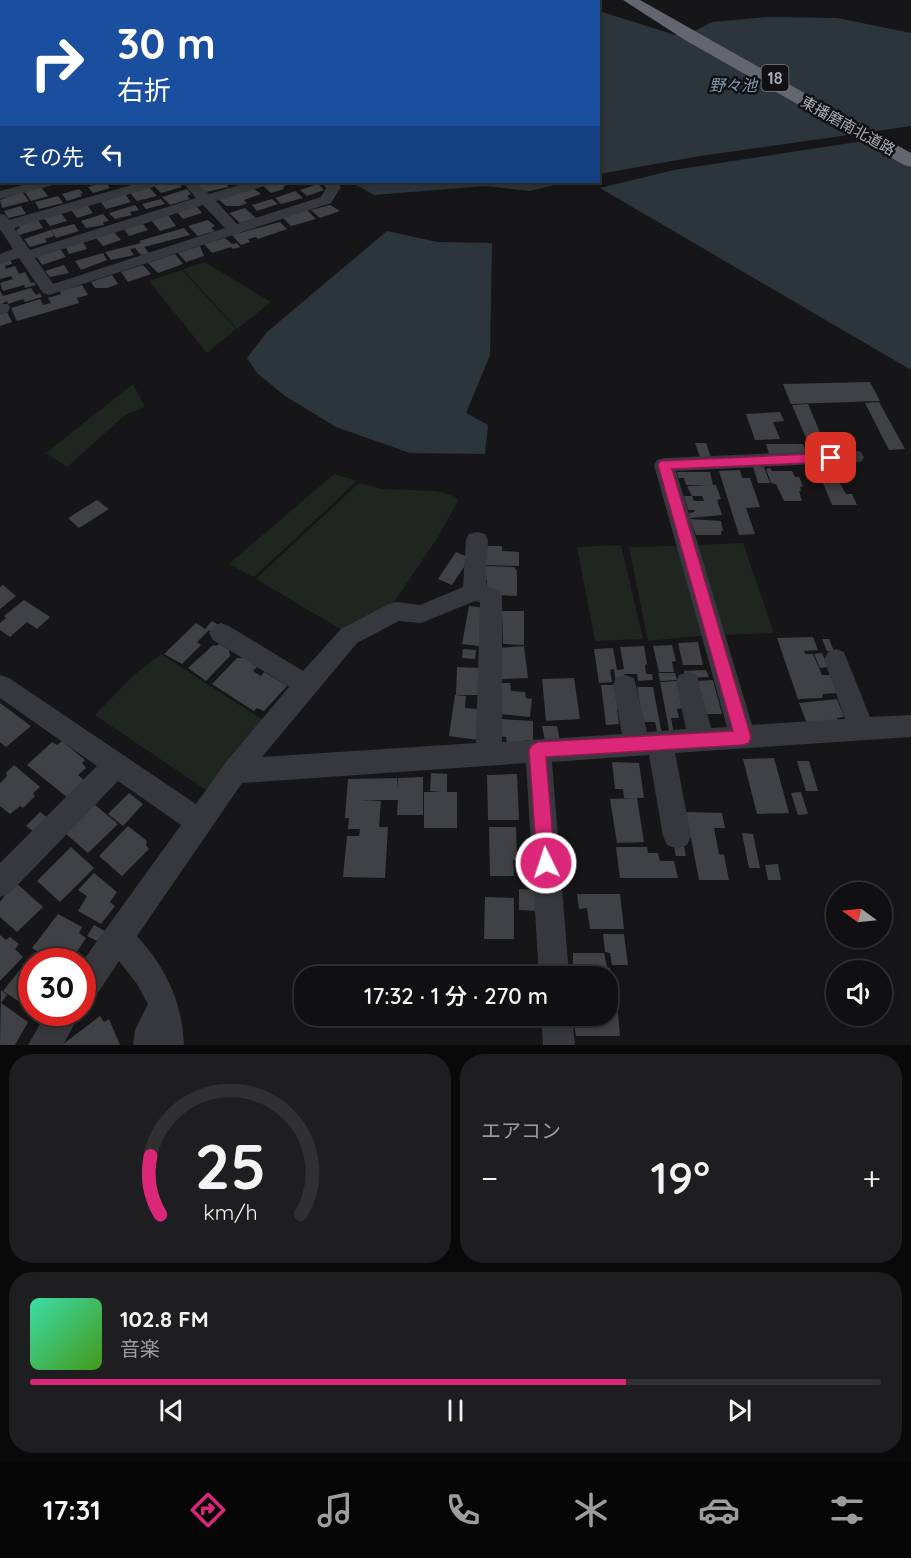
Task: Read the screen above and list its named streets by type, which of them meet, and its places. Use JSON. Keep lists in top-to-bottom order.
{
  "streets": {
    "highway": ["18", "東播磨南北道路"]
  },
  "water": ["野々池"],
  "north": "left",
  "page": {
    "turn": ["30 m", "右折"],
    "then": "その先",
    "limit": "30",
    "trip": "17:32 · 1 分 · 270 m",
    "tile": "エアコン",
    "heat": ["−", "19°", "+"],
    "song": ["102.8 FM", "音楽"],
    "tabs": "17:31",
    "gauge": ["25", "km/h"]
  }
}
